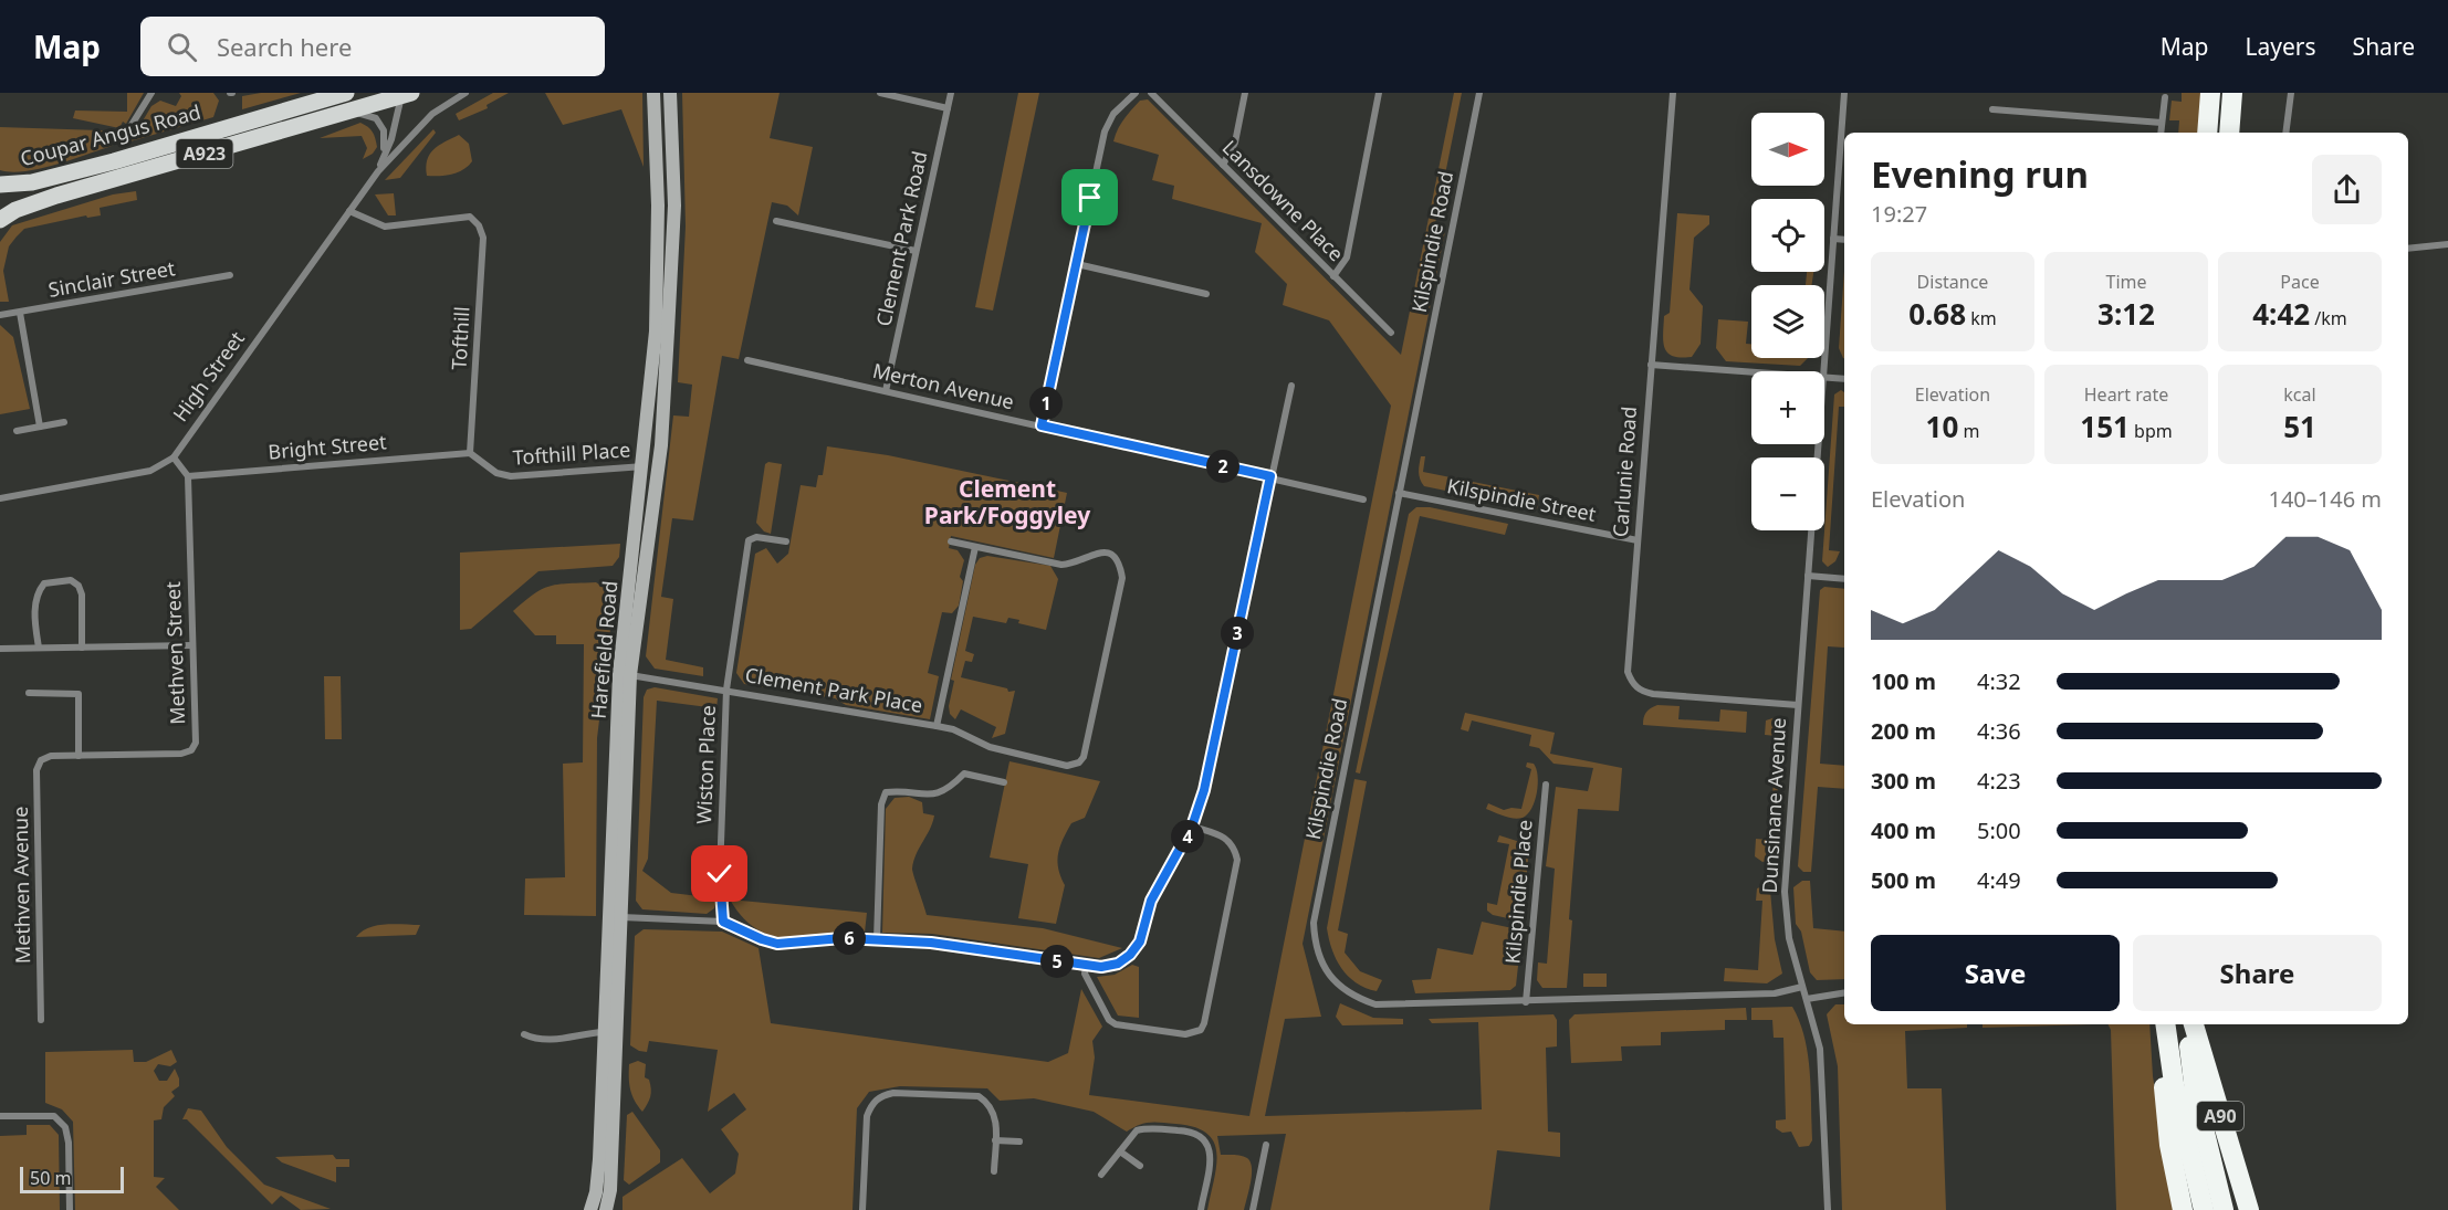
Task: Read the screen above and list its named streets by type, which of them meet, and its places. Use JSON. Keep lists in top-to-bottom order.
{
  "streets": {
    "highway": ["A90"],
    "main road": ["Coupar Angus Road", "A923"],
    "street": [
      "Lansdowne Place",
      "Clement Park Road",
      "Kilspindie Road",
      "Sinclair Street",
      "Tofthill",
      "High Street",
      "Merton Avenue",
      "Bright Street",
      "Tofthill Place",
      "Carlunie Road",
      "Kilspindie Street",
      "Harefield Road",
      "Methven Street",
      "Clement Park Place",
      "Wiston Place",
      "Dunsinane Avenue",
      "Methven Avenue",
      "Kilspindie Place"
    ]
  },
  "crossings": [
    ["Coupar Angus Road", "High Street"],
    ["Clement Park Road", "Merton Avenue"],
    ["Kilspindie Road", "Kilspindie Street"],
    ["Kilspindie Road", "Dunsinane Avenue"],
    ["Kilspindie Road", "Kilspindie Place"],
    ["Tofthill", "High Street"],
    ["Tofthill", "Bright Street"],
    ["Tofthill", "Tofthill Place"],
    ["Bright Street", "Tofthill Place"],
    ["Bright Street", "Methven Street"],
    ["Tofthill Place", "Harefield Road"],
    ["Carlunie Road", "Kilspindie Street"],
    ["Carlunie Road", "Dunsinane Avenue"],
    ["Harefield Road", "Clement Park Place"],
    ["Methven Street", "Methven Avenue"],
    ["Clement Park Place", "Wiston Place"]
  ],
  "districts": ["Clement Park/Foggyley"],
  "scale_bar": "50 m",
  "north": "right",
  "page": {
    "header": "Map",
    "search": "Search here",
    "nav": ["Map", "Layers", "Share"],
    "map_buttons": ["+", "−"],
    "heading": ["Evening run", "19:27"],
    "stats": [
      ["Distance", "0.68 km"],
      ["Time", "3:12"],
      ["Pace", "4:42 /km"],
      ["Elevation", "10 m"],
      ["Heart rate", "151 bpm"],
      ["kcal", "51"]
    ],
    "pins": [
      "1",
      "2",
      "3",
      "4",
      "6",
      "5"
    ],
    "chart": ["Elevation", "140–146 m"],
    "list": [
      {
        "name": "100 m",
        "note": "4:32"
      },
      {
        "name": "200 m",
        "note": "4:36"
      },
      {
        "name": "300 m",
        "note": "4:23"
      },
      {
        "name": "400 m",
        "note": "5:00"
      },
      {
        "name": "500 m",
        "note": "4:49"
      }
    ],
    "buttons": ["Save", "Share"],
    "scale": "50 m"
  }
}
